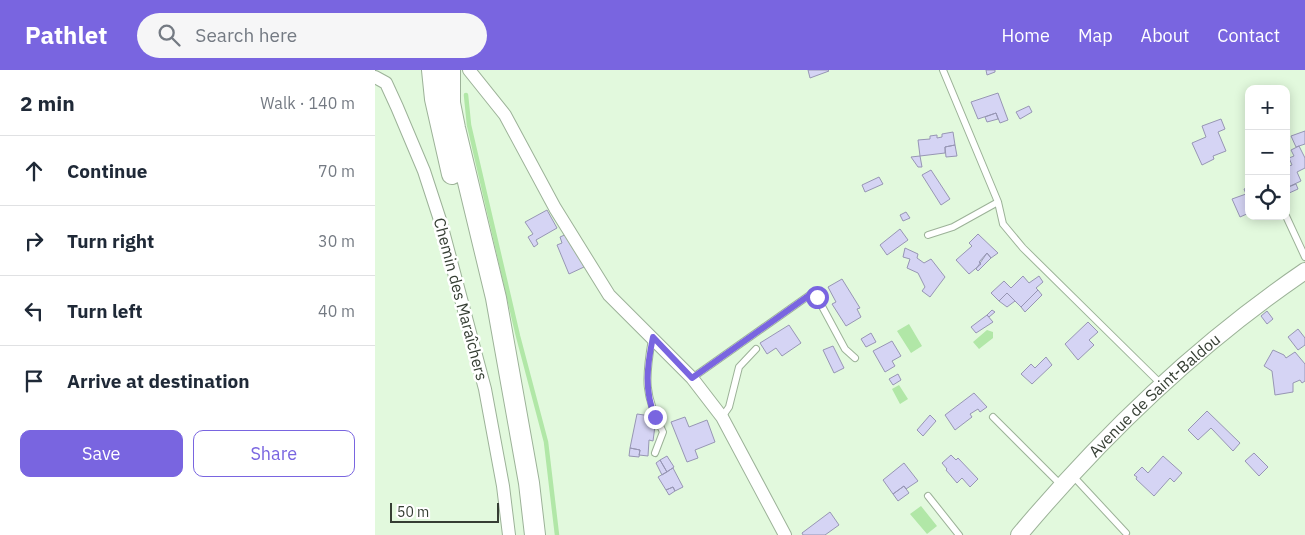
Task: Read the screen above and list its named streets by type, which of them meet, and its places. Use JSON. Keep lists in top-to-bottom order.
{
  "streets": {
    "street": ["Chemin des Maraîchers", "Avenue de Saint-Baldou"]
  },
  "scale_bar": "50 m",
  "page": {
    "header": "Pathlet",
    "search": "Search here",
    "nav": [
      "Home",
      "Map",
      "About",
      "Contact"
    ],
    "heading": ["2 min", "Walk · 140 m"],
    "map_buttons": ["+", "−"],
    "list": [
      ["Continue", "70 m"],
      ["Turn right", "30 m"],
      ["Turn left", "40 m"],
      "Arrive at destination"
    ],
    "buttons": ["Save", "Share"],
    "scale": "50 m"
  }
}
